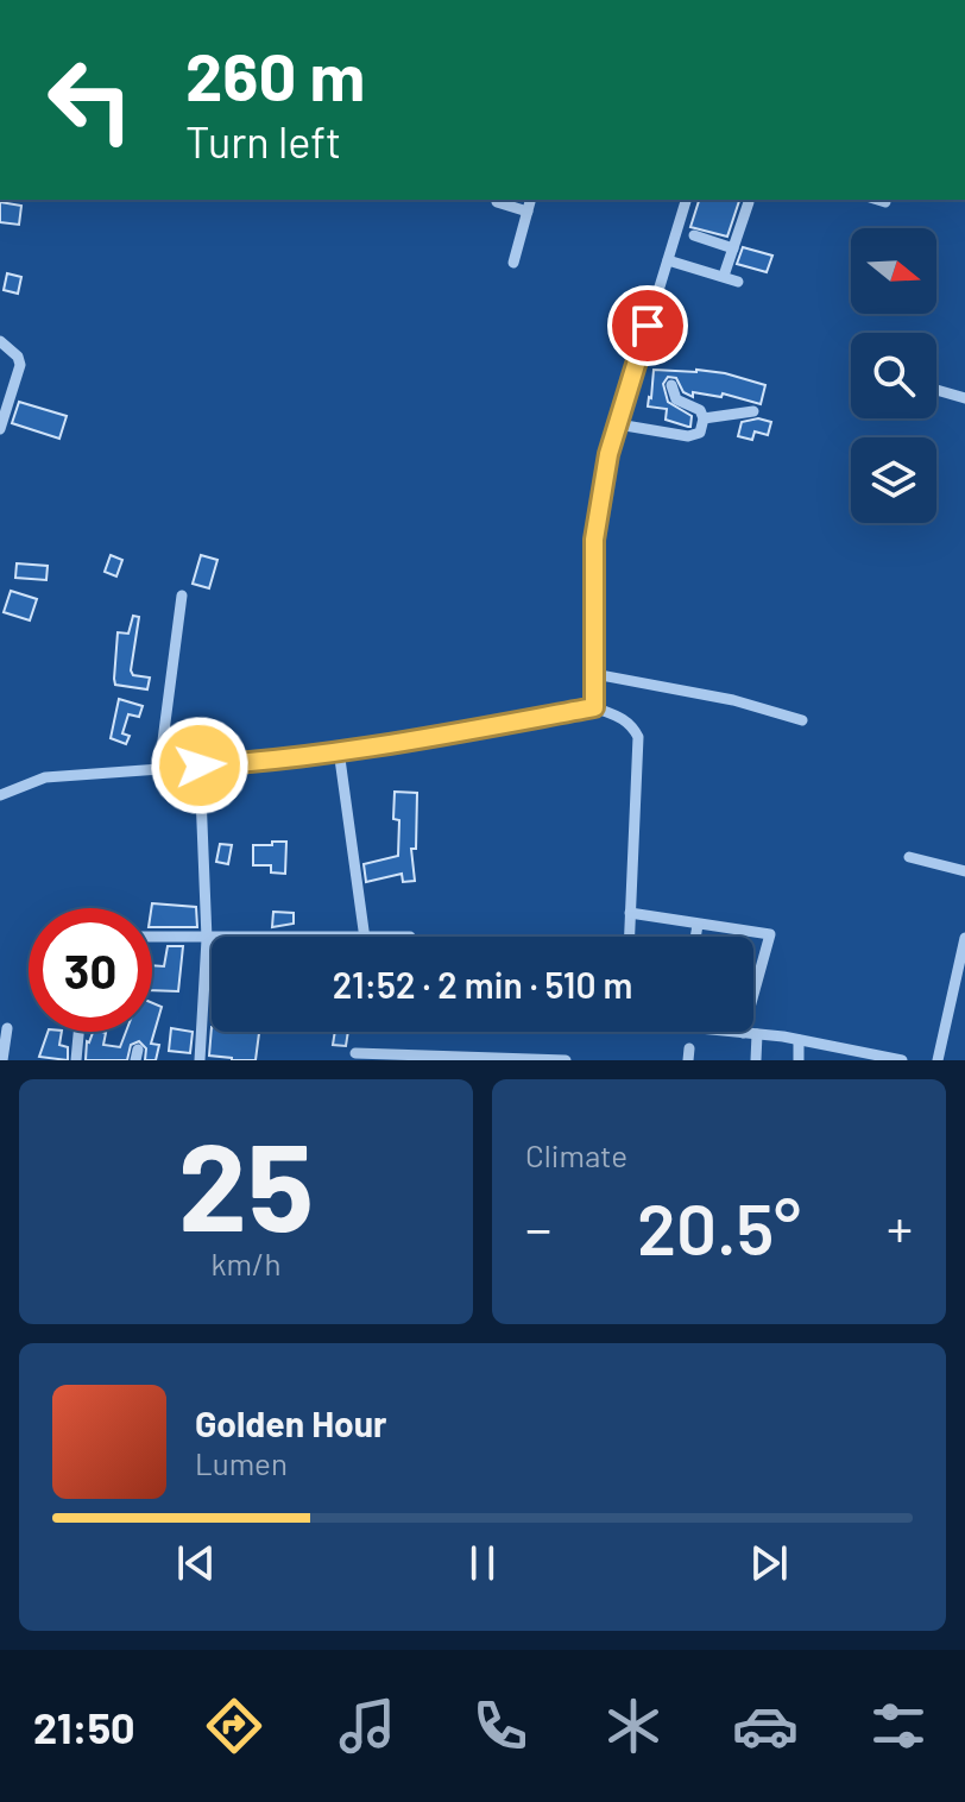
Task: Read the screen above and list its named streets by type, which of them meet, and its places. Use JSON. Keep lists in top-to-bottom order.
{
  "north": "right",
  "page": {
    "turn": ["260 m", "Turn left"],
    "limit": "30",
    "trip": "21:52 · 2 min · 510 m",
    "tile": [
      ["25", "km/h"],
      "Climate"
    ],
    "heat": ["−", "20.5°", "+"],
    "song": ["Golden Hour", "Lumen"],
    "tabs": "21:50"
  }
}
